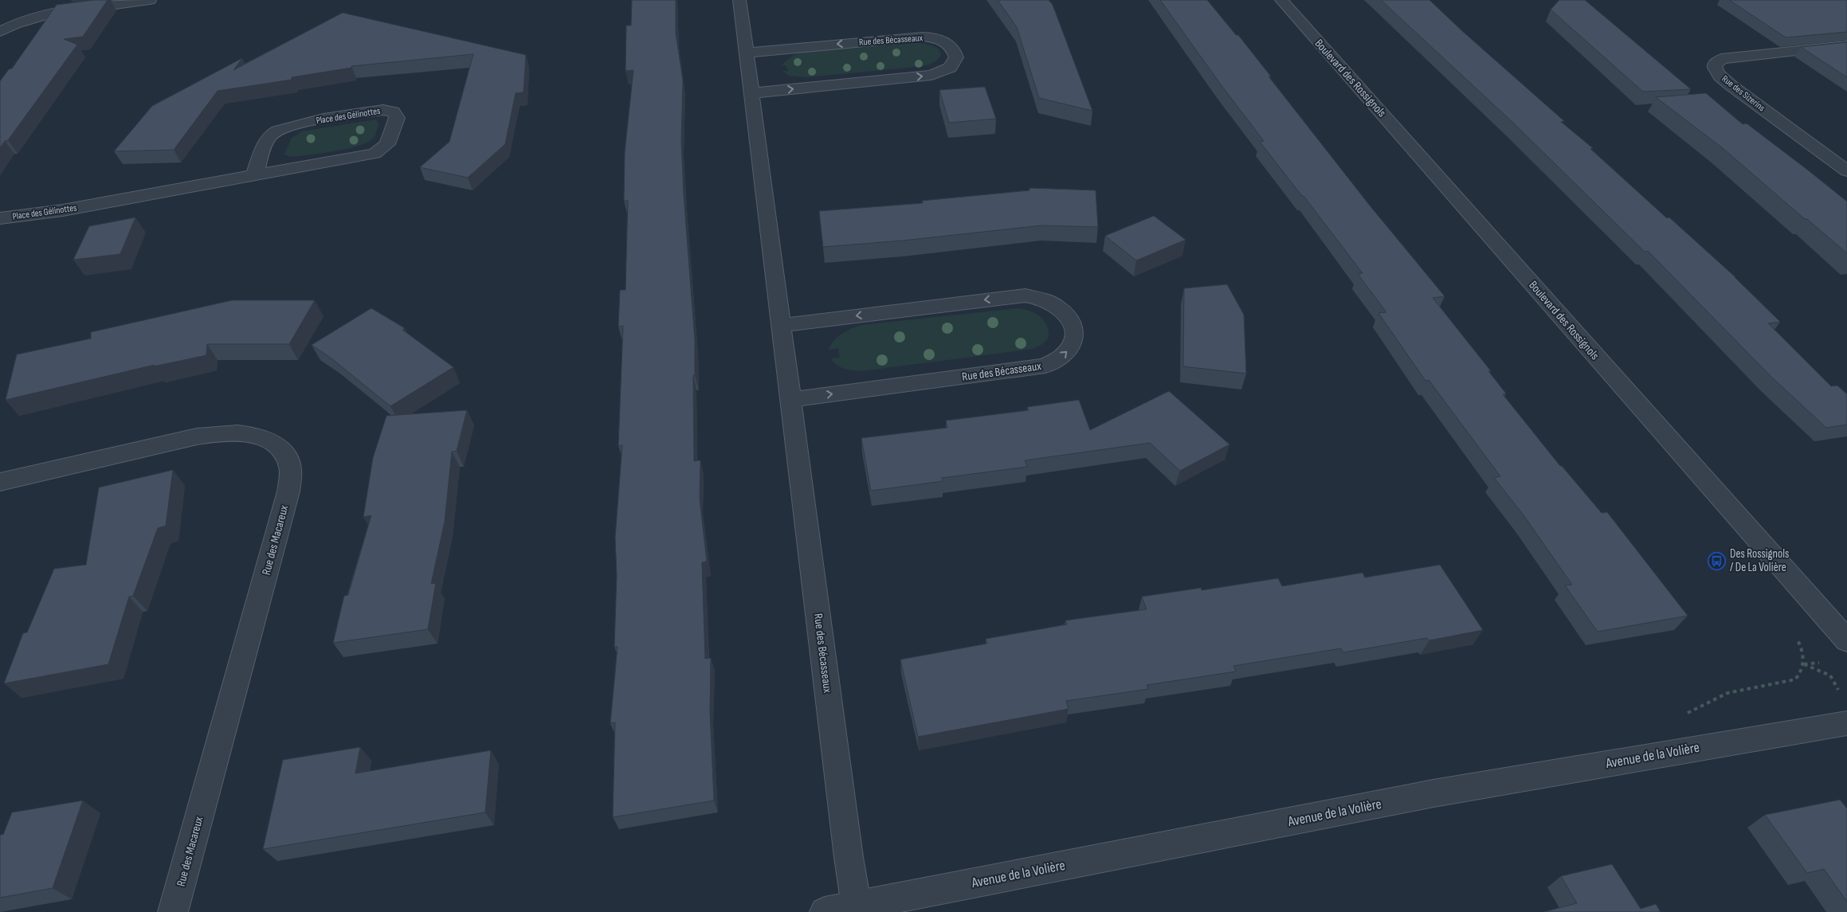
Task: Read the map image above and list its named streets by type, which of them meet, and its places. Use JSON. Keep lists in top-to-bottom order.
{
  "streets": {
    "street": [
      "Rue des Bécasseaux",
      "Boulevard des Rossignols",
      "Rue des Sizerins",
      "Place des Gélinottes",
      "Rue des Macareux",
      "Avenue de la Volière"
    ]
  },
  "crossings": [
    ["Rue des Bécasseaux", "Avenue de la Volière"]
  ],
  "places": {
    "bus stop": ["Des Rossignols / De La Volière"]
  }
}
